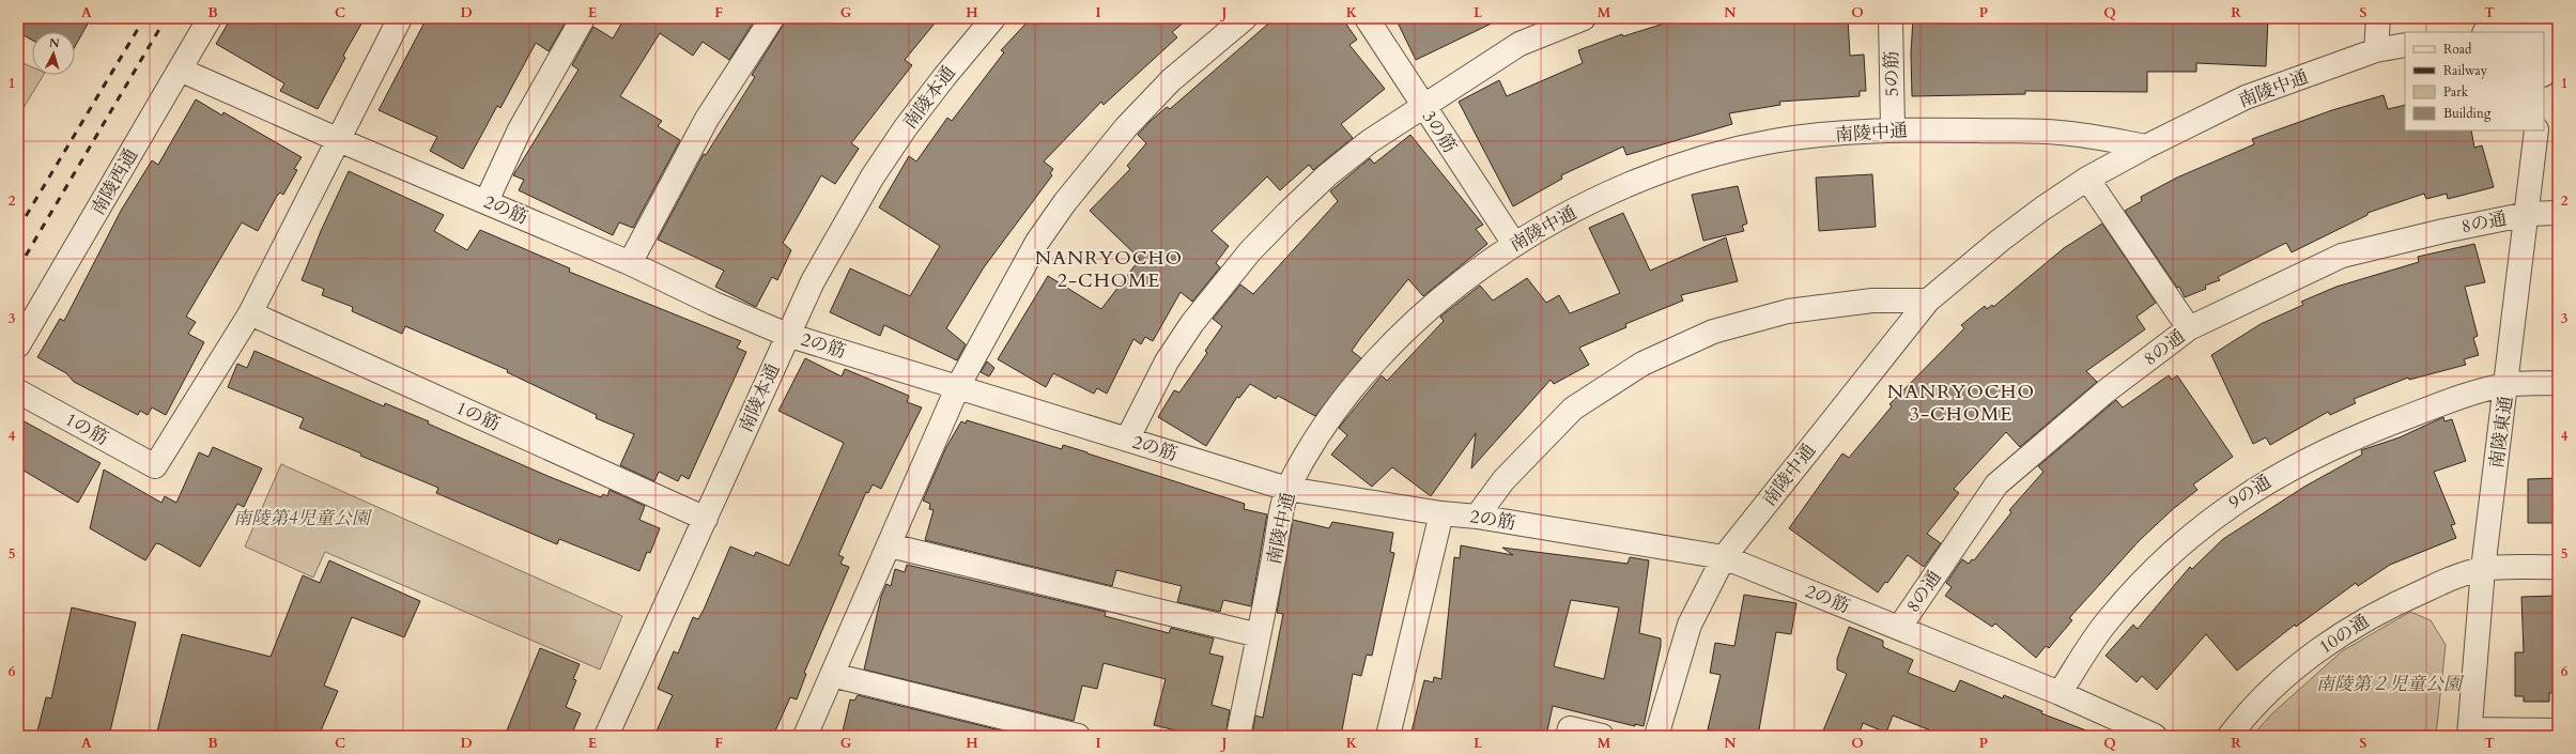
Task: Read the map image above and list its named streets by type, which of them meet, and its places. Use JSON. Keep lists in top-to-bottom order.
{
  "streets": {
    "street": [
      "5の筋",
      "南陵中通",
      "南陵本通",
      "3の筋",
      "南陵西通",
      "2の筋",
      "8の通",
      "1の筋",
      "南陵東通",
      "9の通",
      "10の通"
    ]
  },
  "crossings": [
    ["5の筋", "南陵中通"],
    ["南陵中通", "3の筋"],
    ["南陵中通", "2の筋"],
    ["南陵本通", "2の筋"],
    ["南陵本通", "1の筋"],
    ["南陵西通", "2の筋"],
    ["2の筋", "8の通"],
    ["2の筋", "9の通"],
    ["8の通", "南陵東通"],
    ["南陵東通", "9の通"],
    ["南陵東通", "10の通"]
  ],
  "districts": ["NANRYOCHO 2-CHOME", "NANRYOCHO 3-CHOME"],
  "parks": ["南陵第4児童公園", "南陵第２児童公園"],
  "legend": [
    "Road",
    "Railway",
    "Park",
    "Building"
  ],
  "north": "top",
  "grid": {
    "columns": [
      "A",
      "B",
      "C",
      "D",
      "E",
      "F",
      "G",
      "H",
      "I",
      "J",
      "K",
      "L",
      "M",
      "N",
      "O",
      "P",
      "Q",
      "R",
      "S",
      "T"
    ],
    "rows": [
      "1",
      "2",
      "3",
      "4",
      "5",
      "6"
    ]
  }
}
